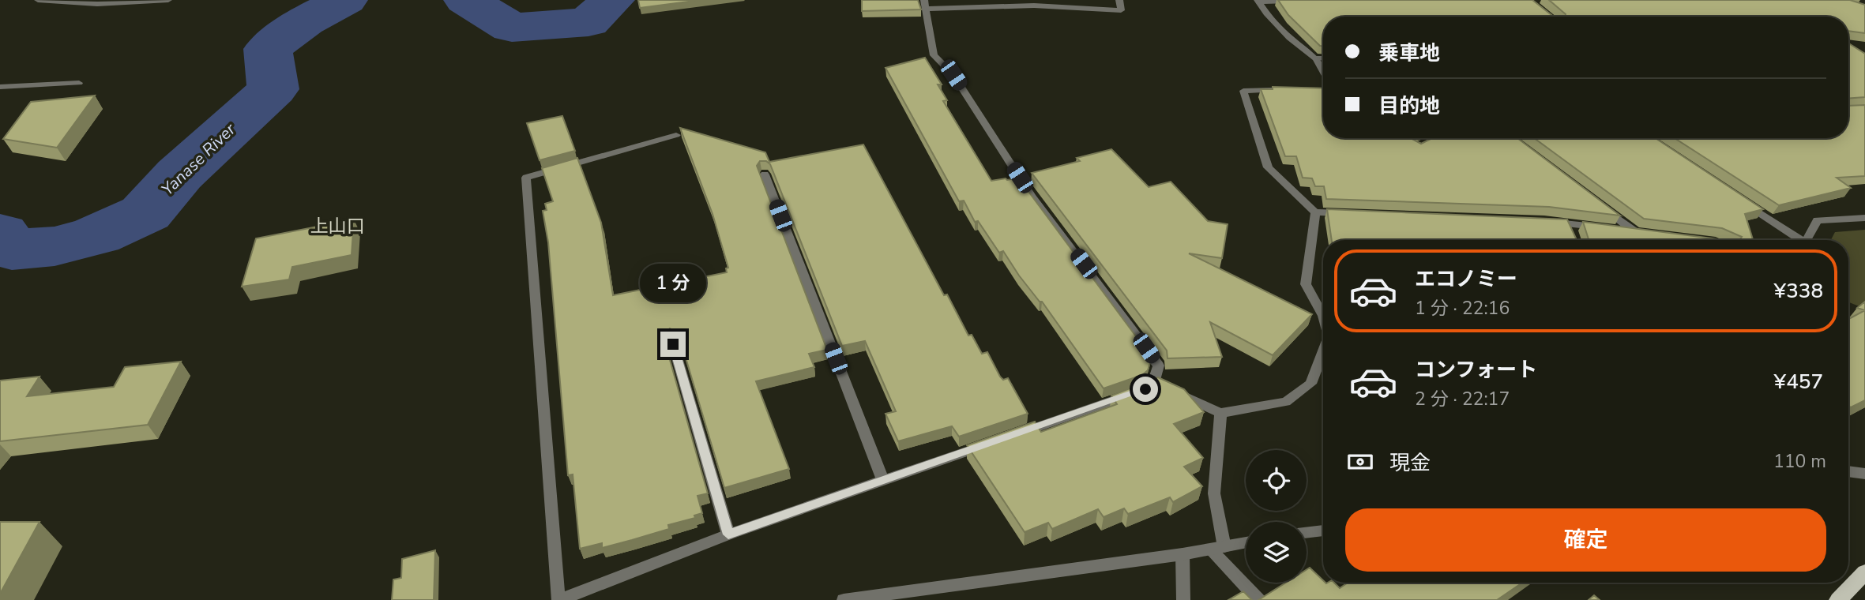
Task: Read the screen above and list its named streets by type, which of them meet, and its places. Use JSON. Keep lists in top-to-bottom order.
{
  "districts": ["上山口"],
  "water": ["Yanase River"],
  "page": {
    "banner": ["乗車地", "目的地"],
    "list": [
      {
        "name": "エコノミー",
        "note": "1 分 · 22:16",
        "value": "¥338"
      },
      {
        "name": "コンフォート",
        "note": "2 分 · 22:17",
        "value": "¥457"
      }
    ],
    "bubble": "1 分",
    "pay": ["現金", "110 m"],
    "buttons": "確定"
  }
}
